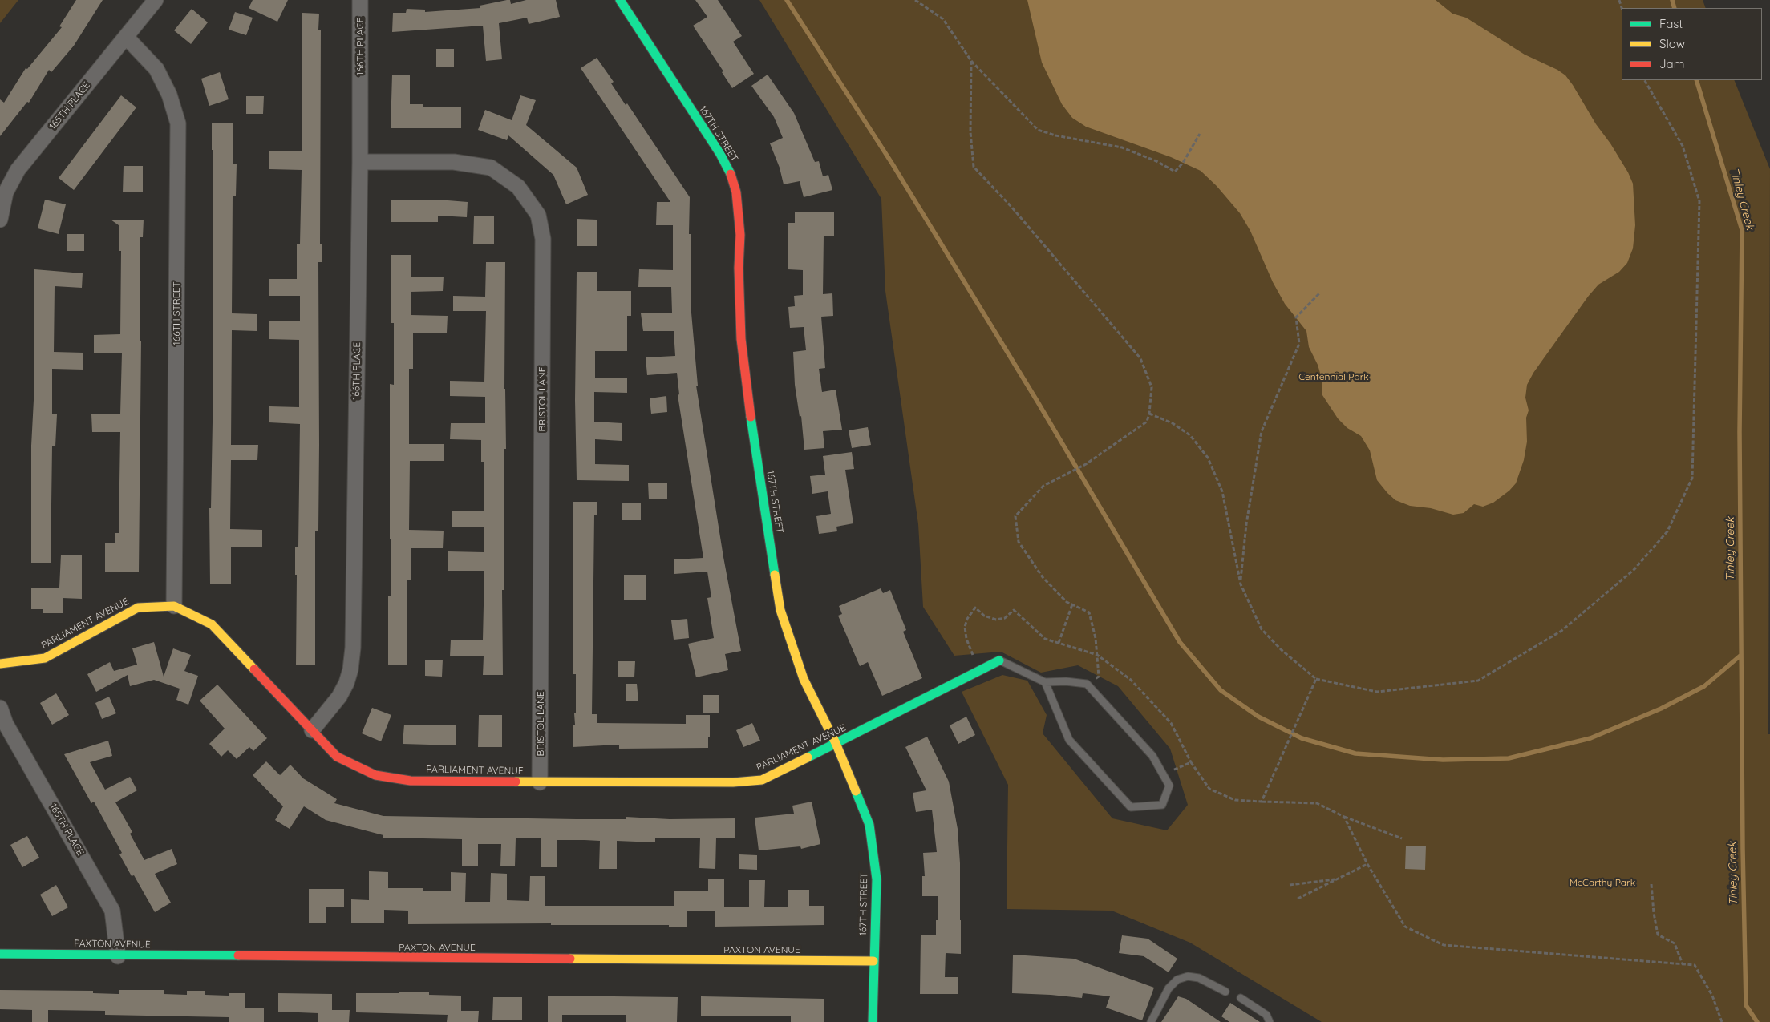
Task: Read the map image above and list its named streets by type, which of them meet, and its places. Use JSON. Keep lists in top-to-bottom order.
{
  "streets": {
    "street": [
      "166TH PLACE",
      "165TH PLACE",
      "167TH STREET",
      "166TH STREET",
      "BRISTOL LANE",
      "PARLIAMENT AVENUE",
      "PAXTON AVENUE"
    ]
  },
  "crossings": [
    ["166TH PLACE", "BRISTOL LANE"],
    ["166TH PLACE", "PARLIAMENT AVENUE"],
    ["165TH PLACE", "166TH STREET"],
    ["165TH PLACE", "PAXTON AVENUE"],
    ["167TH STREET", "PARLIAMENT AVENUE"],
    ["167TH STREET", "PAXTON AVENUE"],
    ["166TH STREET", "PARLIAMENT AVENUE"],
    ["BRISTOL LANE", "PARLIAMENT AVENUE"]
  ],
  "water": ["Tinley Creek"],
  "parks": ["Centennial Park", "McCarthy Park"],
  "legend": ["Fast", "Slow", "Jam"]
}
